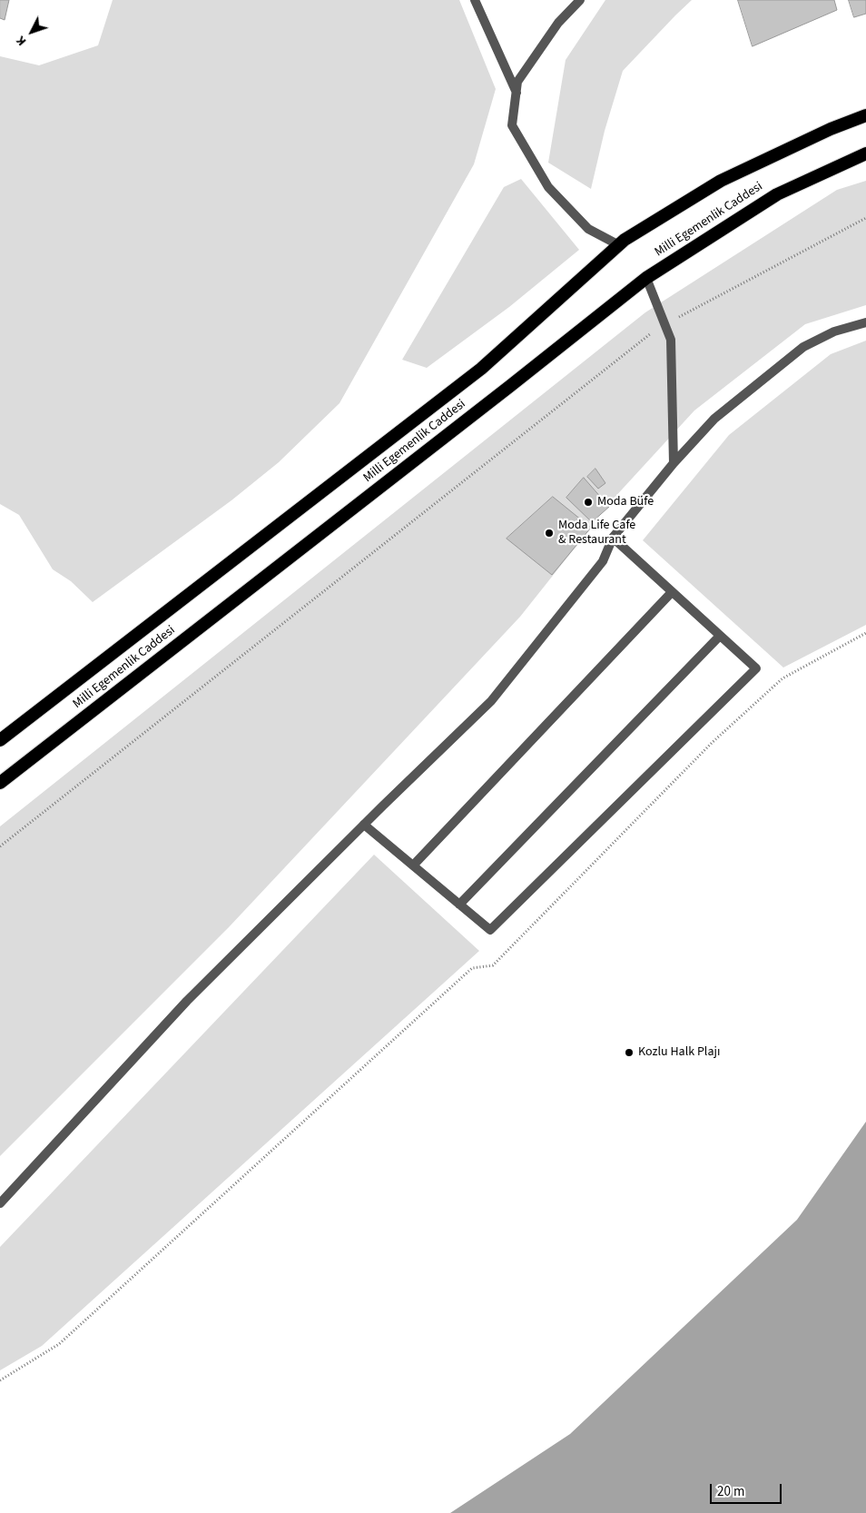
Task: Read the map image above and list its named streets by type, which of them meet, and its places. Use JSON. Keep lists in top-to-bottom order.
{
  "streets": {
    "highway": ["Milli Egemenlik Caddesi"]
  },
  "places": ["Moda Büfe", "Moda Life Cafe & Restaurant", "Kozlu Halk Plajı"],
  "scale_bar": "20 m",
  "north": "bottom left"
}
